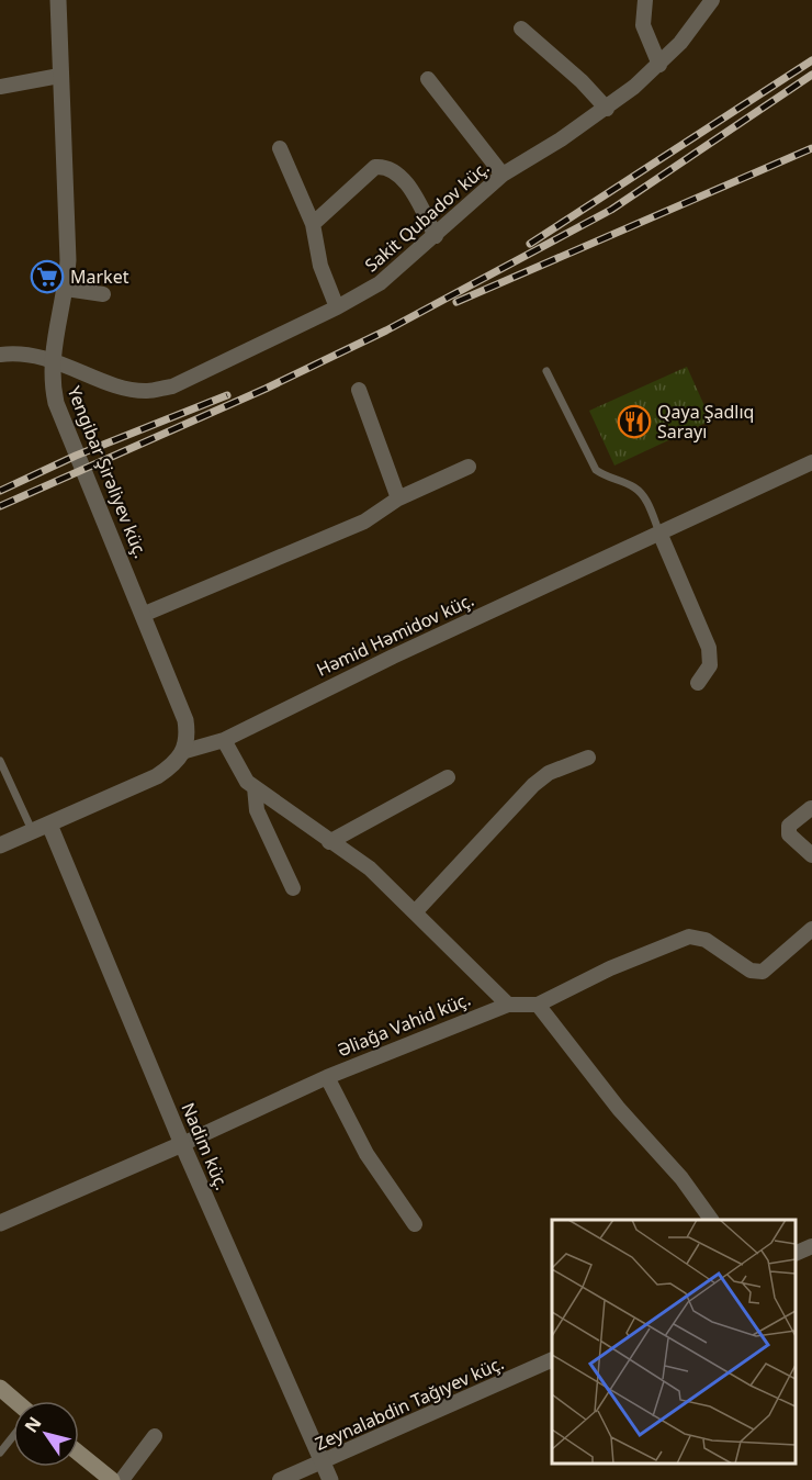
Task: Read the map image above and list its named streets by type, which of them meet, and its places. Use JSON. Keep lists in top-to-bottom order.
{
  "streets": {
    "street": [
      "Sakit Qubadov küç.",
      "Yengibar Şirəliyev küç.",
      "Həmid Həmidov küç.",
      "Əliağa Vahid küç.",
      "Nadim küç.",
      "Zeynalabdin Tağıyev küç."
    ]
  },
  "crossings": [
    ["Sakit Qubadov küç.", "Yengibar Şirəliyev küç."],
    ["Yengibar Şirəliyev küç.", "Həmid Həmidov küç."],
    ["Həmid Həmidov küç.", "Nadim küç."],
    ["Əliağa Vahid küç.", "Nadim küç."],
    ["Nadim küç.", "Zeynalabdin Tağıyev küç."]
  ],
  "places": {
    "supermarket": ["Market"],
    "restaurant": ["Qaya Şadlıq Sarayı"]
  },
  "north": "top left"
}
